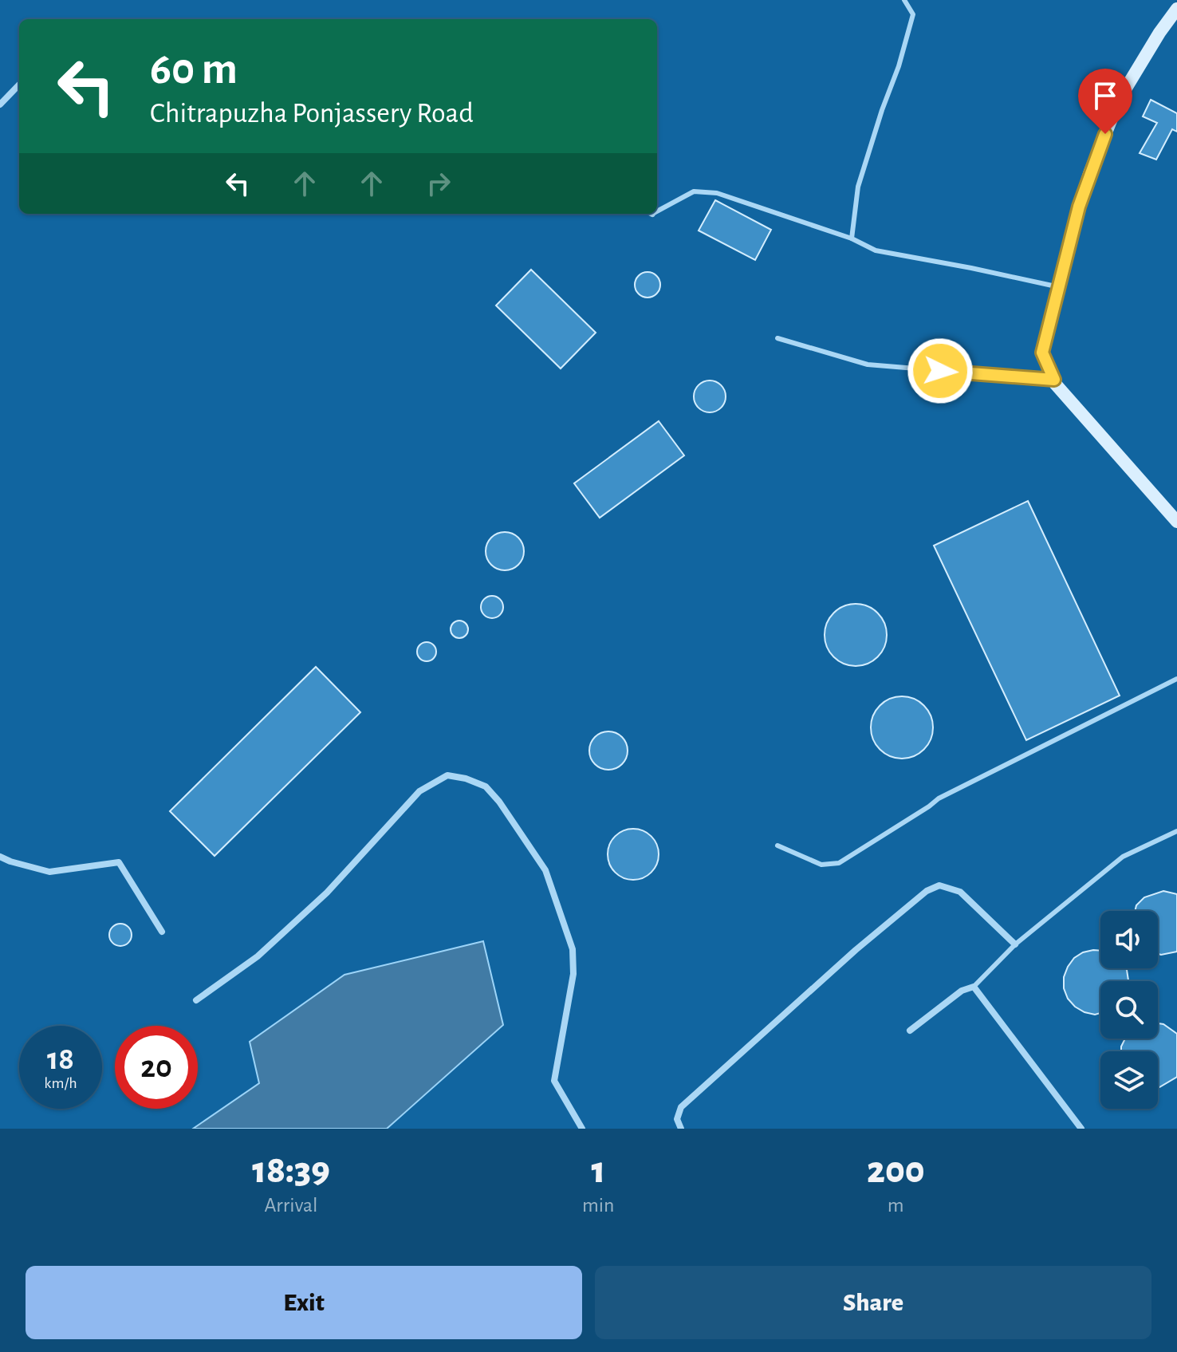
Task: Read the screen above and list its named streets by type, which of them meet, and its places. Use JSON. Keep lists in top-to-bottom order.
{
  "page": {
    "turn": ["60 m", "Chitrapuzha Ponjassery Road"],
    "speed": "18 km/h",
    "limit": "20",
    "eta": [
      "18:39",
      "Arrival",
      "1",
      "min",
      "200",
      "m"
    ],
    "buttons": ["Exit", "Share"]
  }
}
